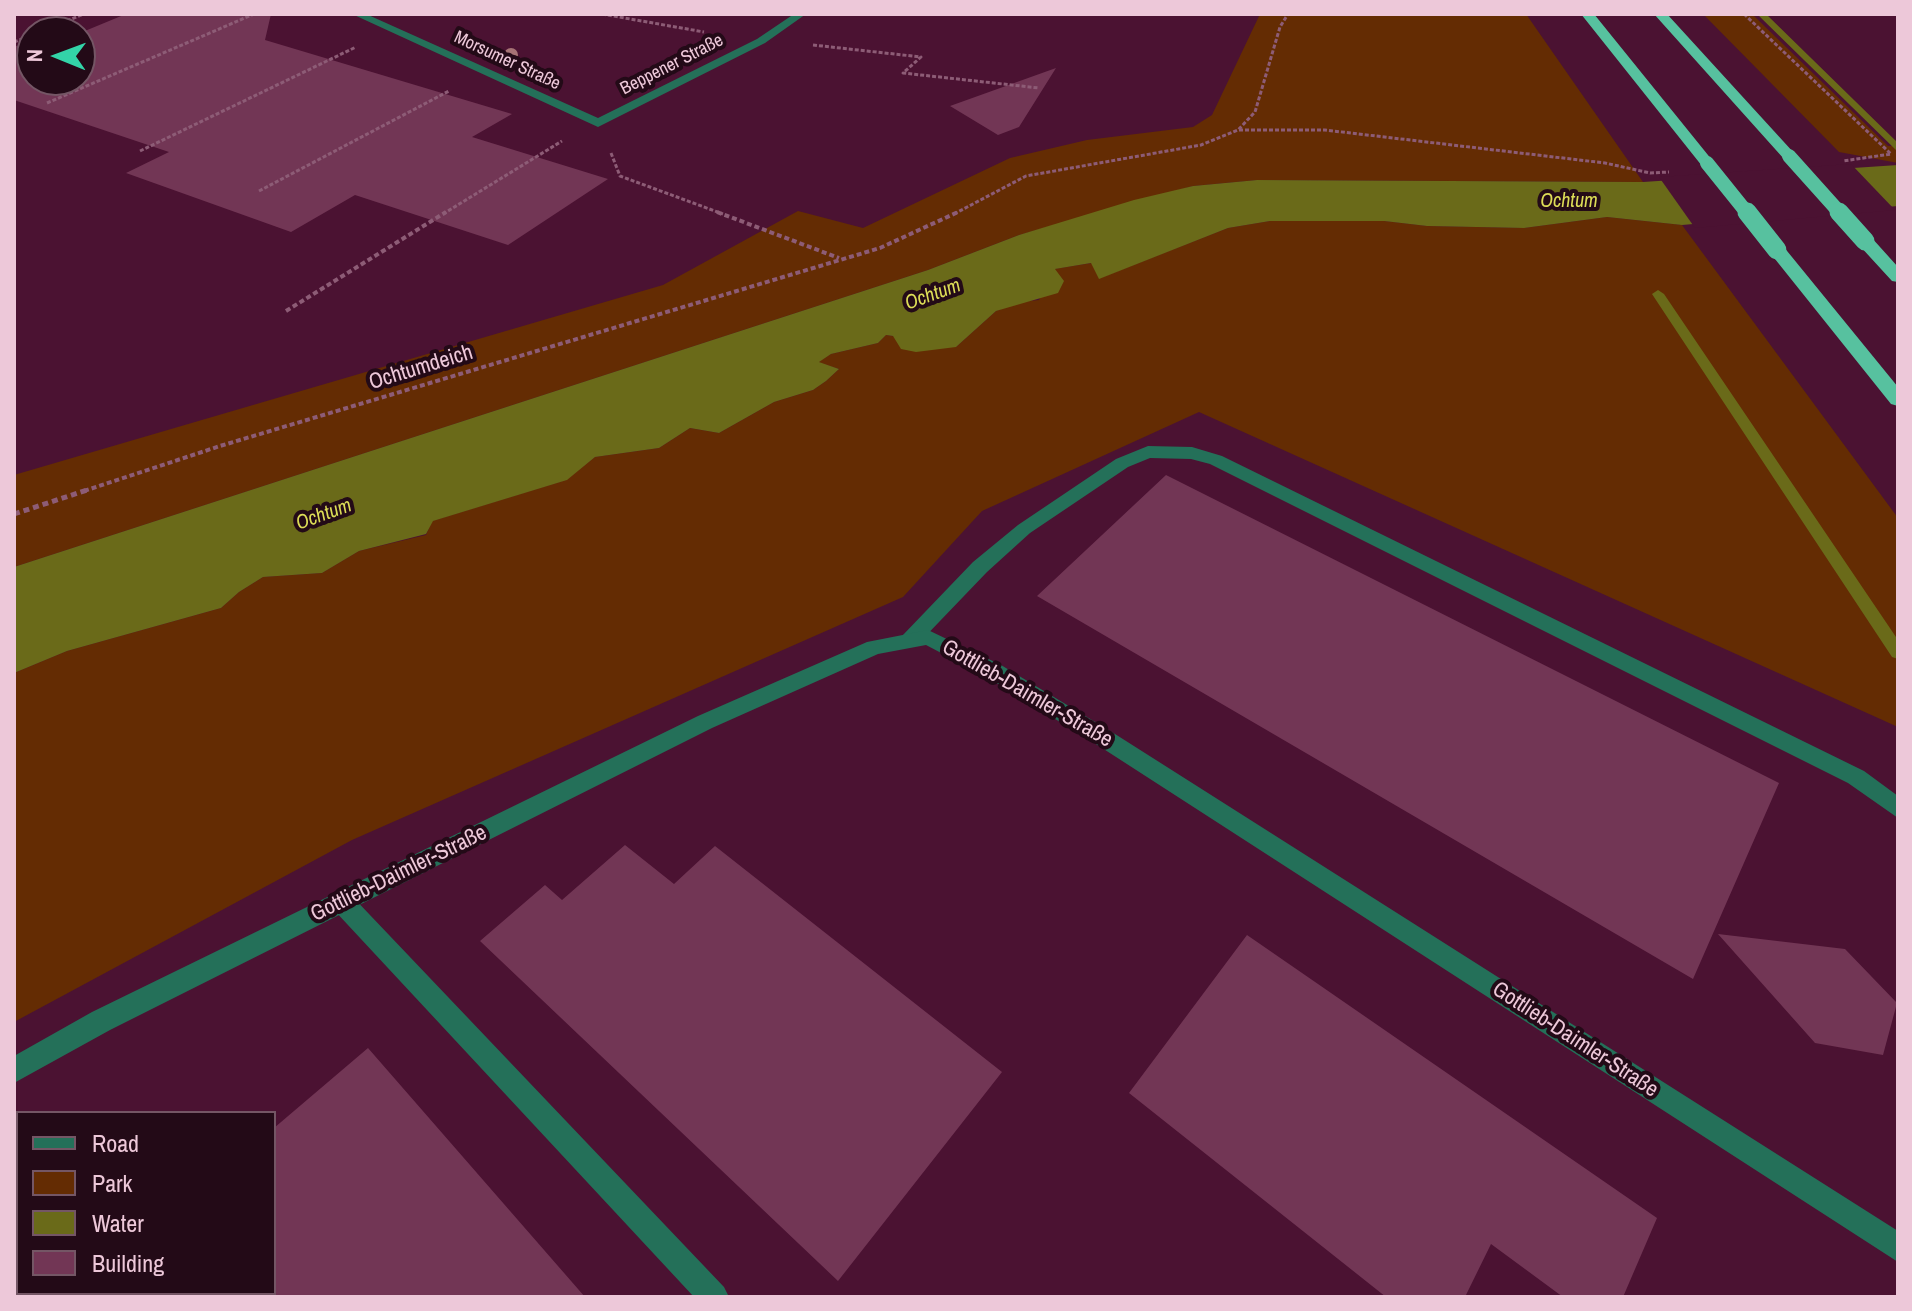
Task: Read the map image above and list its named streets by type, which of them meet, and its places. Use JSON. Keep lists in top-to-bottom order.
{
  "streets": {
    "street": ["Morsumer Straße", "Beppener Straße", "Gottlieb-Daimler-Straße"],
    "path": ["Ochtumdeich"]
  },
  "crossings": [
    ["Morsumer Straße", "Beppener Straße"]
  ],
  "water": ["Ochtum"],
  "legend": [
    "Road",
    "Park",
    "Water",
    "Building"
  ],
  "north": "left"
}
